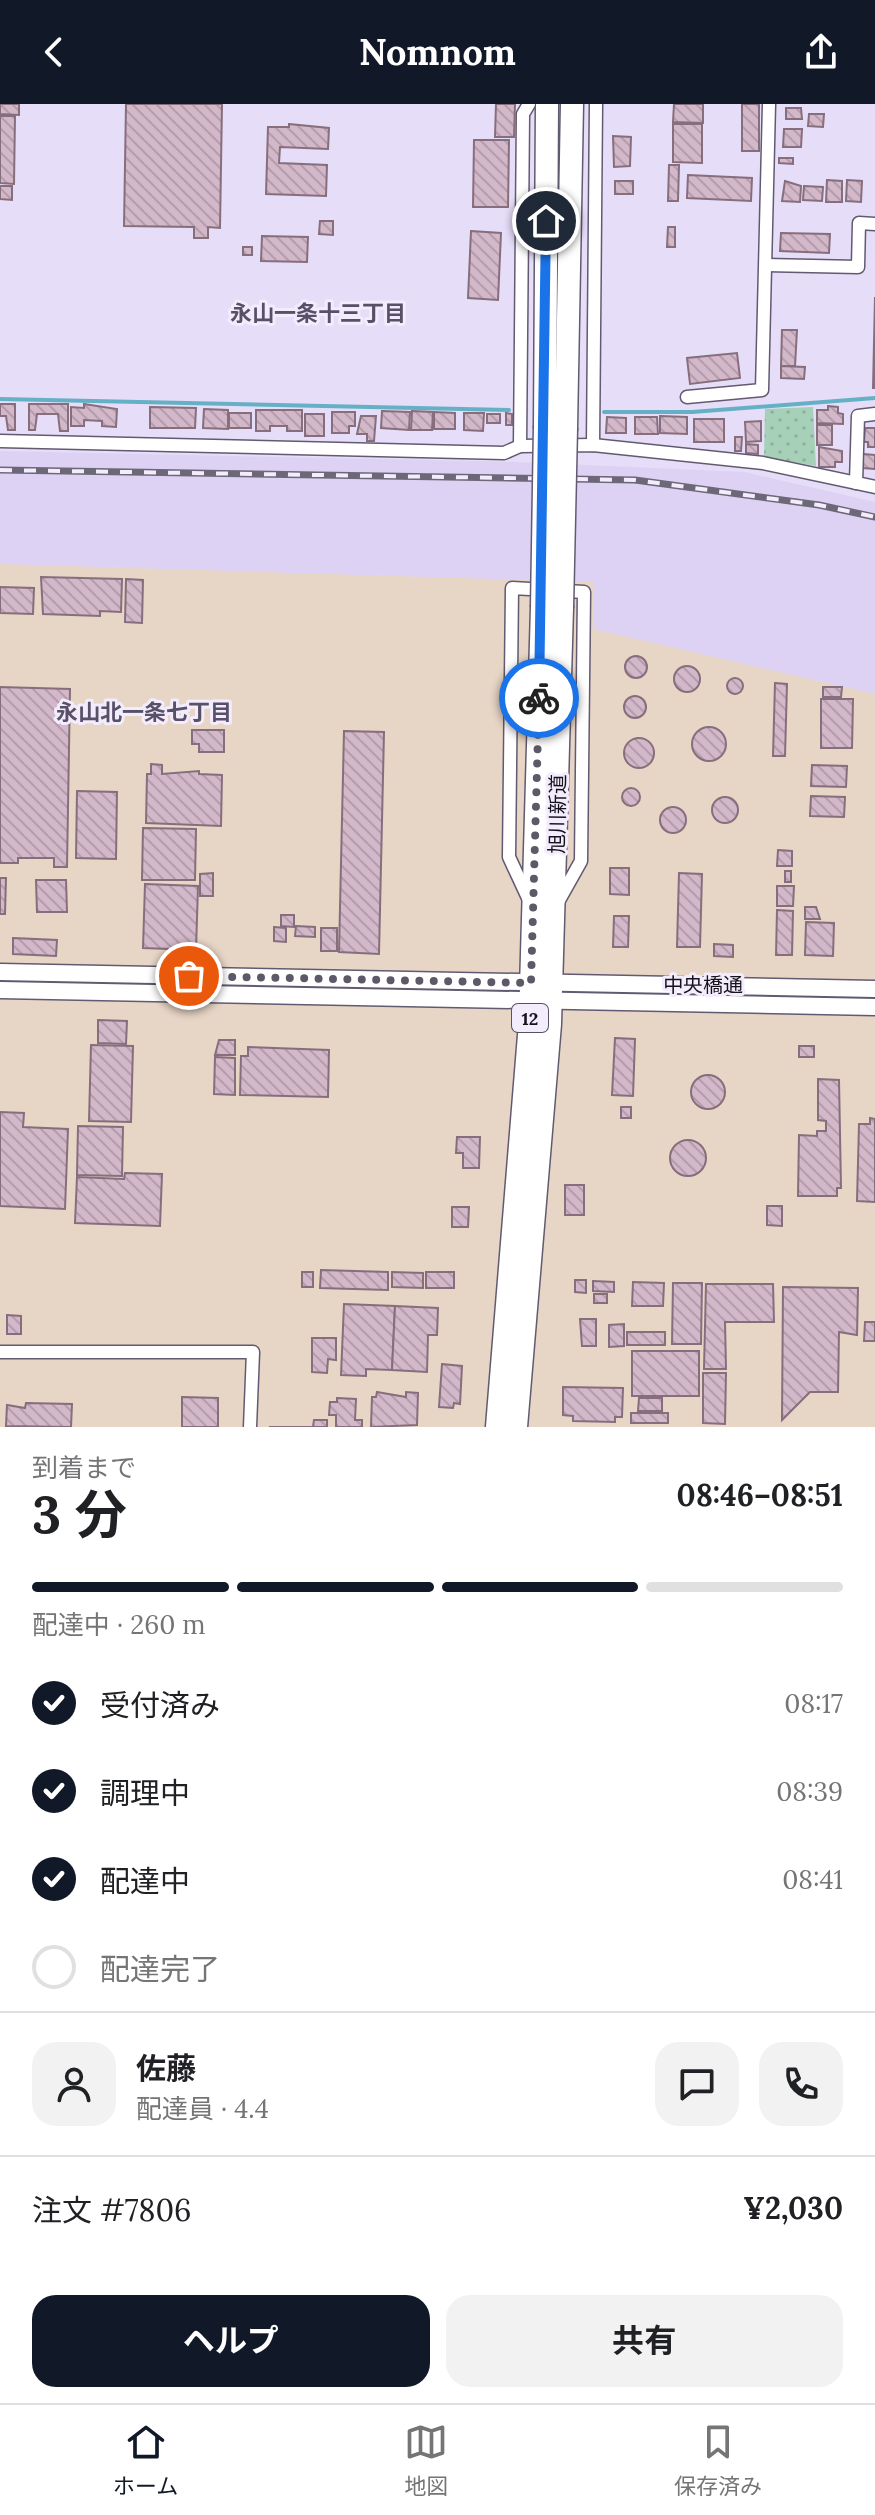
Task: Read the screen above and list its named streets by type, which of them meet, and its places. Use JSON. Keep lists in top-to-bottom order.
{
  "streets": {
    "highway": ["旭川新道", "12"],
    "main road": ["中央橋通"]
  },
  "crossings": [
    ["旭川新道", "中央橋通"]
  ],
  "districts": ["永山一条十三丁目", "永山北一条七丁目"],
  "page": {
    "header": "Nomnom",
    "heading": ["3 分", "到着まで", "08:46–08:51"],
    "panel": [
      "佐藤",
      "配達員 · 4.4",
      "注文 #7806",
      "¥2,030"
    ],
    "bar": "配達中 · 260 m",
    "list": [
      ["受付済み", "08:17"],
      ["調理中", "08:39"],
      ["配達中", "08:41"],
      "配達完了"
    ],
    "buttons": ["ヘルプ", "共有"],
    "tabs": ["ホーム", "地図", "保存済み"]
  }
}
